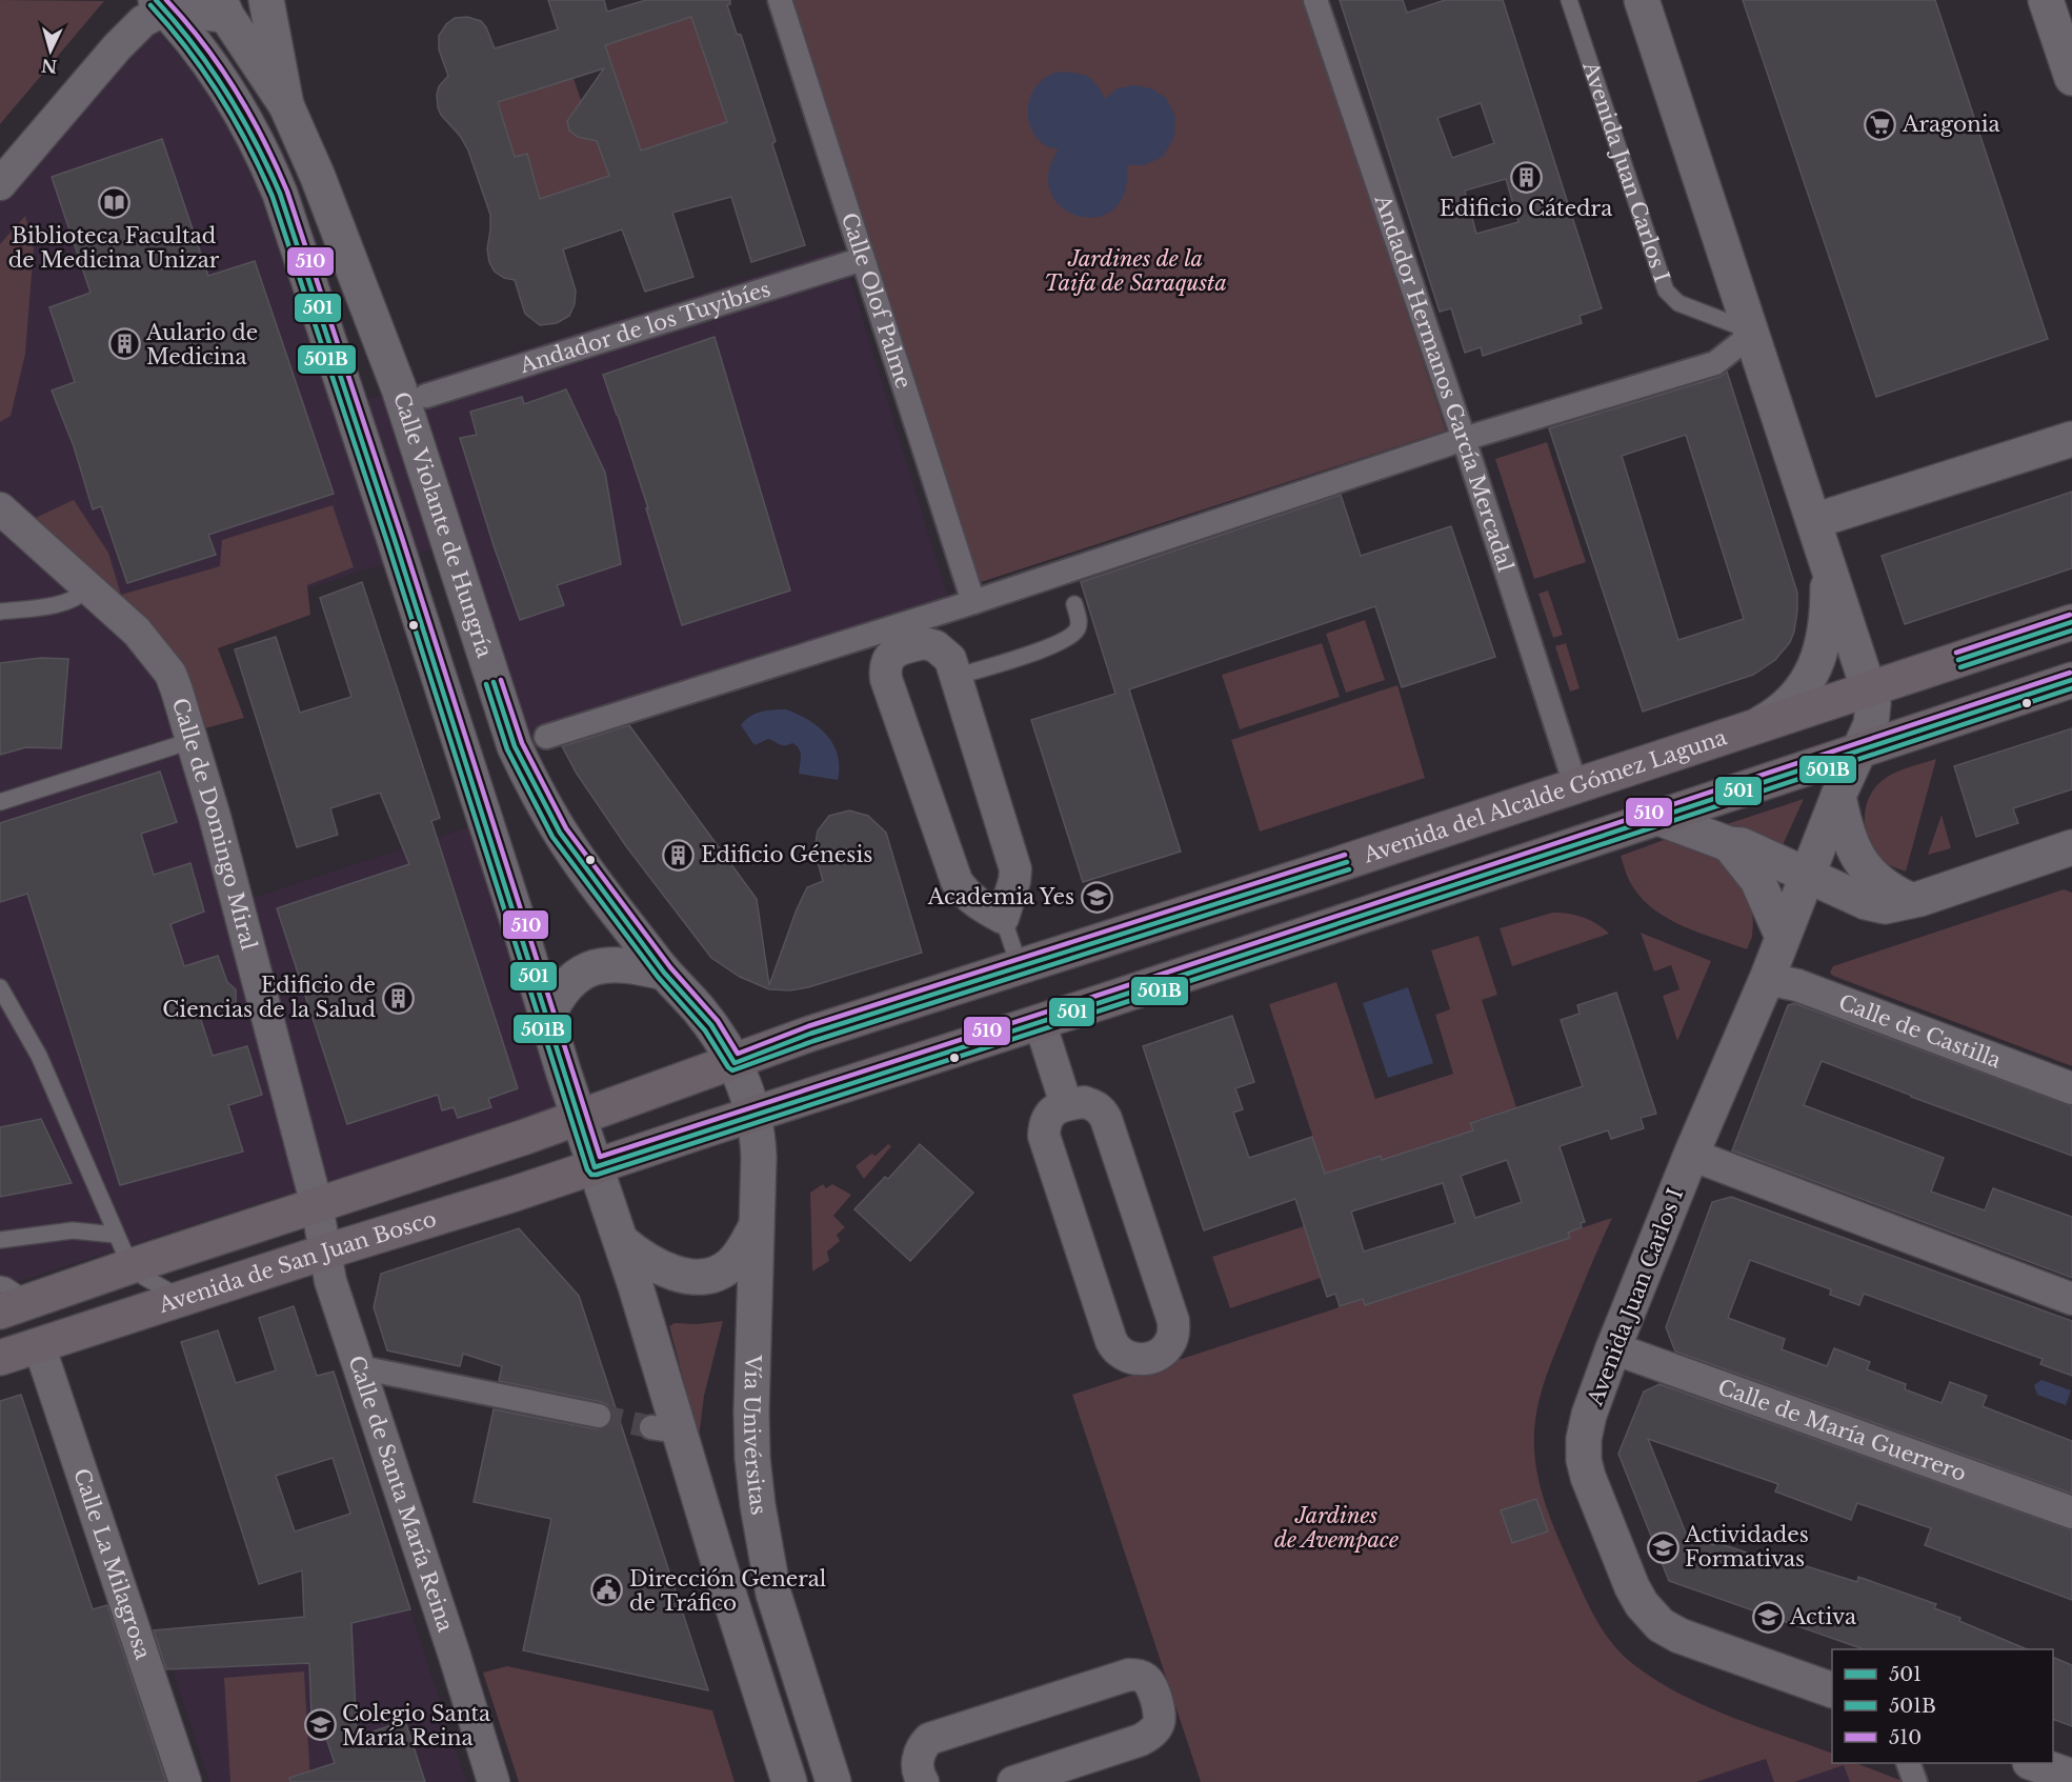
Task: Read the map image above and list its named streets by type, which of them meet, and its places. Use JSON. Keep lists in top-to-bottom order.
{
  "streets": {
    "main road": [
      "Avenida Juan Carlos I",
      "Calle Violante de Hungría",
      "Avenida del Alcalde Gómez Laguna",
      "Avenida de San Juan Bosco",
      "Vía Univérsitas"
    ],
    "street": [
      "Calle Olof Palme",
      "Andador de los Tuyibíes",
      "Andador Hermanos García Mercadal",
      "Calle de Domingo Miral",
      "Calle de Castilla",
      "Calle de María Guerrero",
      "Calle de Santa María Reina",
      "Calle La Milagrosa"
    ]
  },
  "crossings": [
    ["Avenida Juan Carlos I", "Avenida del Alcalde Gómez Laguna"],
    ["Avenida Juan Carlos I", "Calle de Castilla"],
    ["Avenida Juan Carlos I", "Calle de María Guerrero"],
    ["Calle Olof Palme", "Andador de los Tuyibíes"],
    ["Calle Violante de Hungría", "Avenida del Alcalde Gómez Laguna"],
    ["Calle Violante de Hungría", "Vía Univérsitas"],
    ["Avenida del Alcalde Gómez Laguna", "Avenida de San Juan Bosco"],
    ["Avenida del Alcalde Gómez Laguna", "Vía Univérsitas"],
    ["Calle de Domingo Miral", "Calle de Santa María Reina"],
    ["Avenida de San Juan Bosco", "Calle de Santa María Reina"],
    ["Avenida de San Juan Bosco", "Calle La Milagrosa"]
  ],
  "parks": ["Jardines de la Taifa de Saraqusta", "Jardines de Avempace"],
  "places": {
    "supermarket": ["Aragonia"],
    "building": [
      "Edificio Cátedra",
      "Aulario de Medicina",
      "Edificio Génesis",
      "Edificio de Ciencias de la Salud"
    ],
    "library": ["Biblioteca Facultad de Medicina Unizar"],
    "school or university": [
      "Academia Yes",
      "Actividades Formativas",
      "Activa",
      "Colegio Santa María Reina"
    ],
    "public building": ["Dirección General de Tráfico"]
  },
  "lines": ["transit line 501", "transit line 510", "transit line 501B"],
  "legend": ["501", "501B", "510"],
  "north": "bottom"
}
